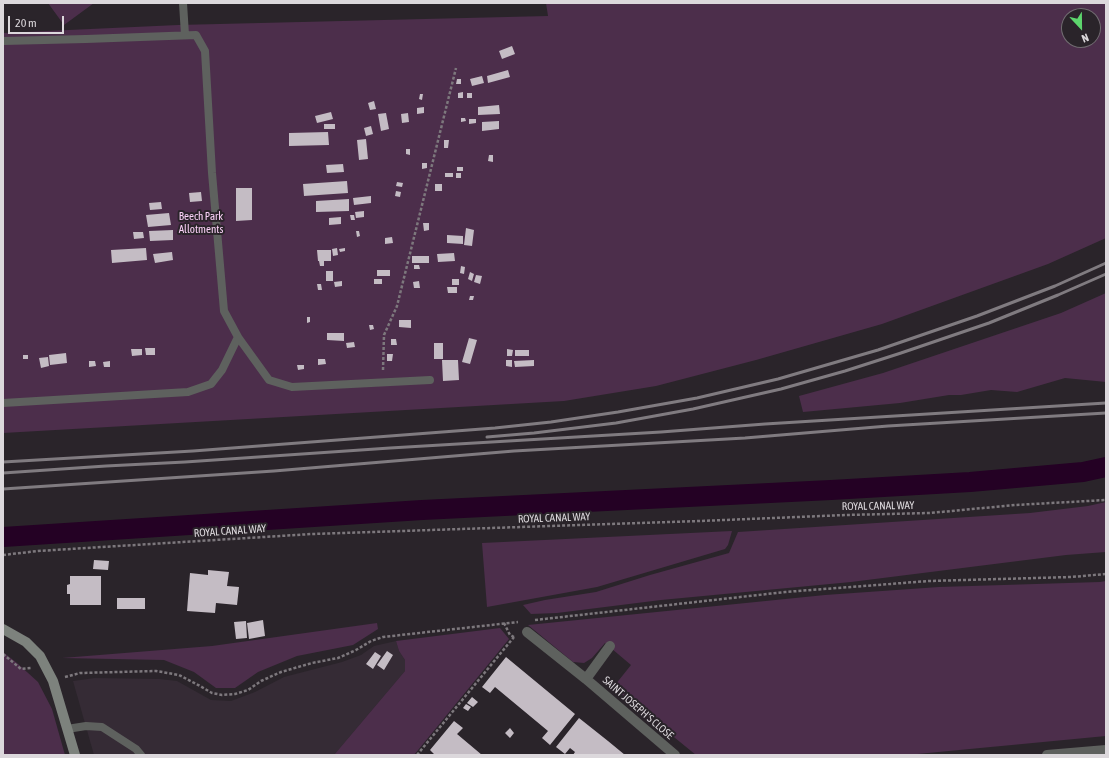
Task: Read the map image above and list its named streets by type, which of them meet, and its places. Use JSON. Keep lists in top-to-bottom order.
{
  "streets": {
    "street": ["SAINT JOSEPH'S CLOSE"],
    "path": ["ROYAL CANAL WAY"]
  },
  "parks": ["Beech Park Allotments"],
  "scale_bar": "20 m",
  "north": "bottom"
}
